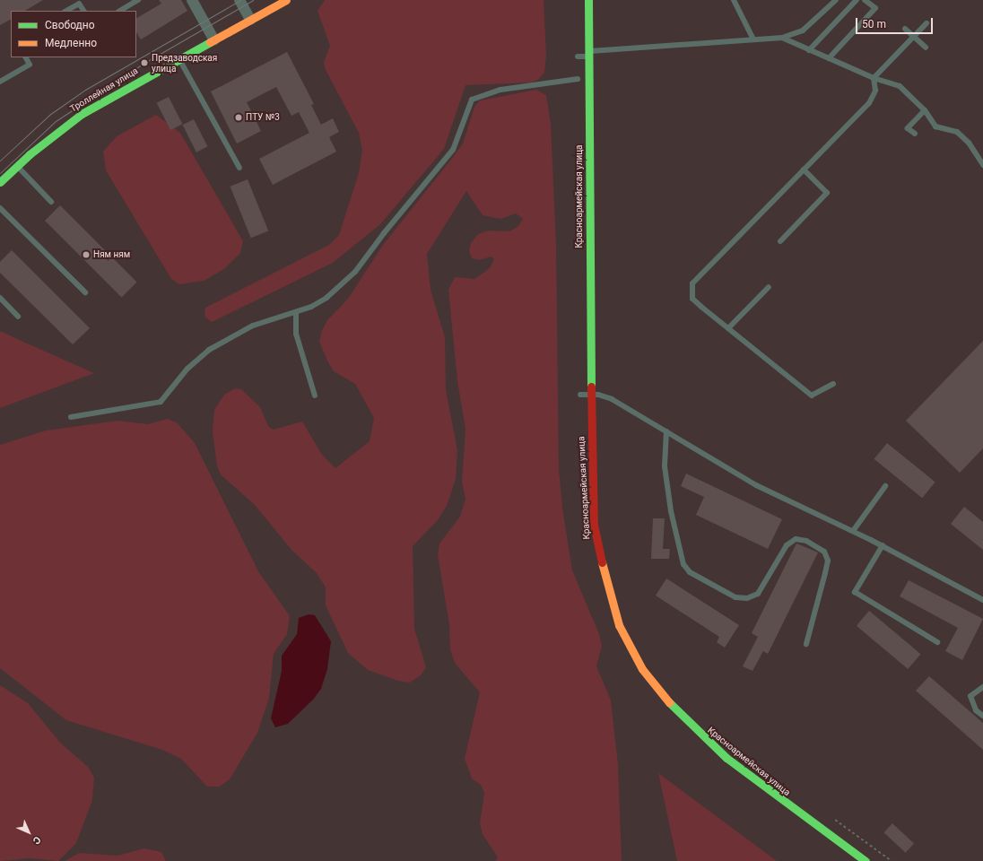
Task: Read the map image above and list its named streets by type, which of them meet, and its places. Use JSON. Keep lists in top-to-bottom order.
{
  "streets": {
    "main road": ["Троллейная улица", "Красноармейская улица"]
  },
  "places": ["Предзаводская улица", "ПТУ №3", "Ням ням"],
  "legend": ["Свободно", "Медленно"],
  "scale_bar": "50 m",
  "north": "bottom right"
}
